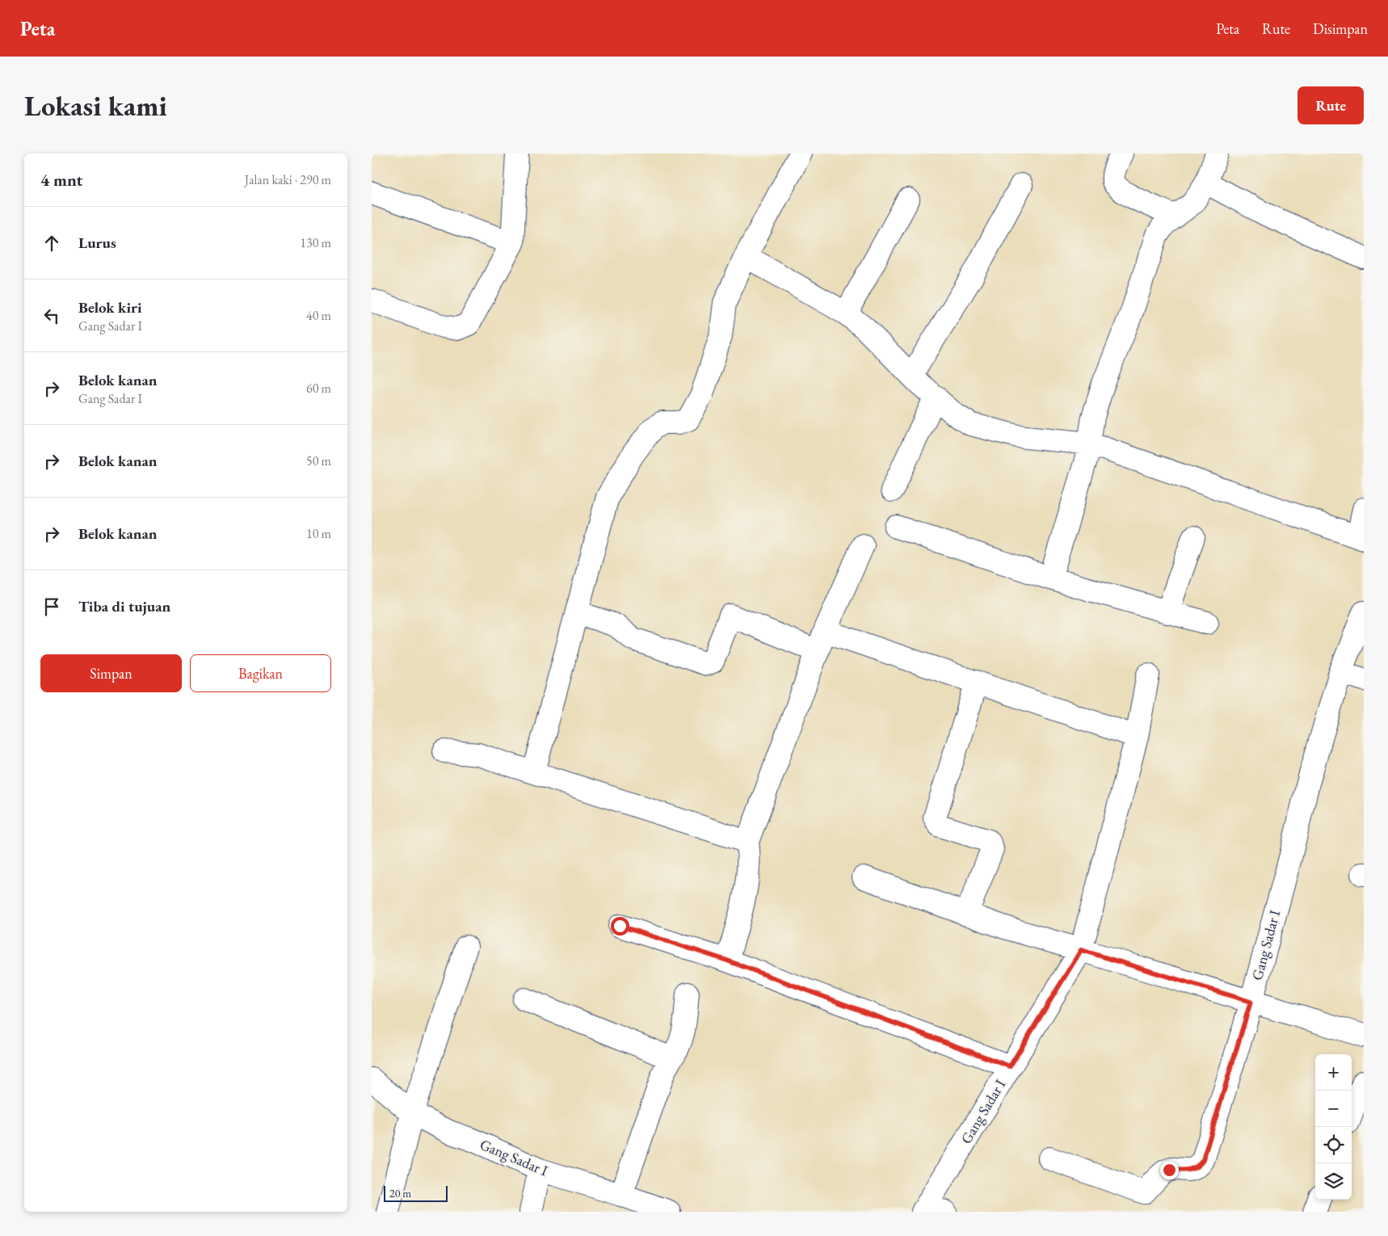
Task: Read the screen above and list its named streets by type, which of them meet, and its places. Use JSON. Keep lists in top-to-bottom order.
{
  "streets": {
    "street": ["Gang Sadar I"]
  },
  "scale_bar": "20 m",
  "page": {
    "header": "Peta",
    "nav": ["Peta", "Rute", "Disimpan"],
    "buttons": [
      "Rute",
      ["Simpan", "Bagikan"]
    ],
    "title": "Lokasi kami",
    "heading": ["4 mnt", "Jalan kaki · 290 m"],
    "list": [
      ["Lurus", "130 m"],
      ["Belok kiri", "Gang Sadar I", "40 m"],
      ["Belok kanan", "Gang Sadar I", "60 m"],
      ["Belok kanan", "50 m"],
      ["Belok kanan", "10 m"],
      "Tiba di tujuan"
    ],
    "map_buttons": ["+", "−"],
    "scale": "20 m"
  }
}
